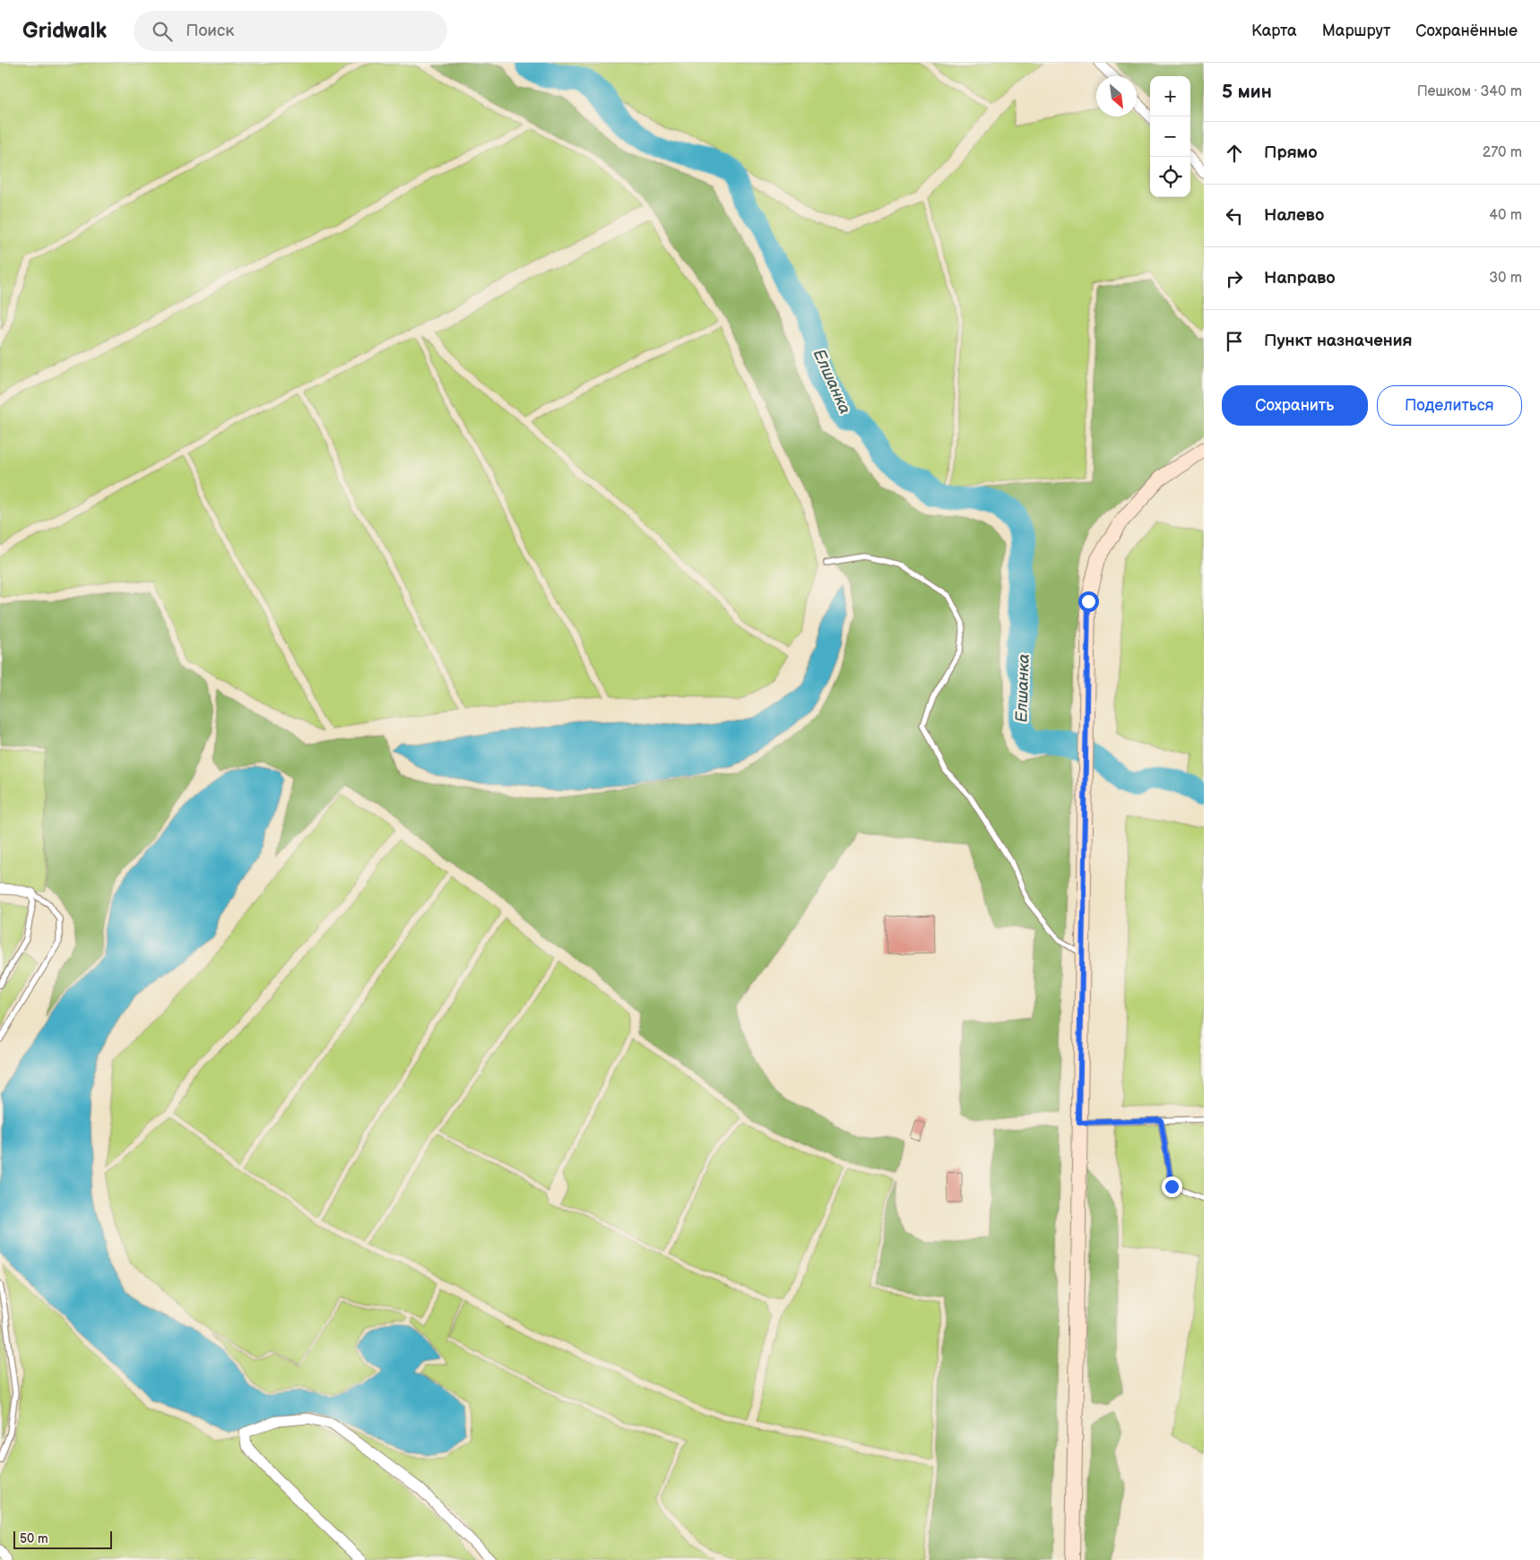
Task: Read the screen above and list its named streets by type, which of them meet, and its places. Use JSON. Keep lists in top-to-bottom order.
{
  "water": ["Елшанка"],
  "scale_bar": "50 m",
  "north": "bottom right",
  "page": {
    "header": "Gridwalk",
    "search": "Поиск",
    "nav": ["Карта", "Маршрут", "Сохранённые"],
    "heading": ["5 мин", "Пешком · 340 m"],
    "map_buttons": ["+", "−"],
    "list": [
      ["Прямо", "270 m"],
      ["Налево", "40 m"],
      ["Направо", "30 m"],
      "Пункт назначения"
    ],
    "buttons": ["Сохранить", "Поделиться"],
    "scale": "50 m"
  }
}
